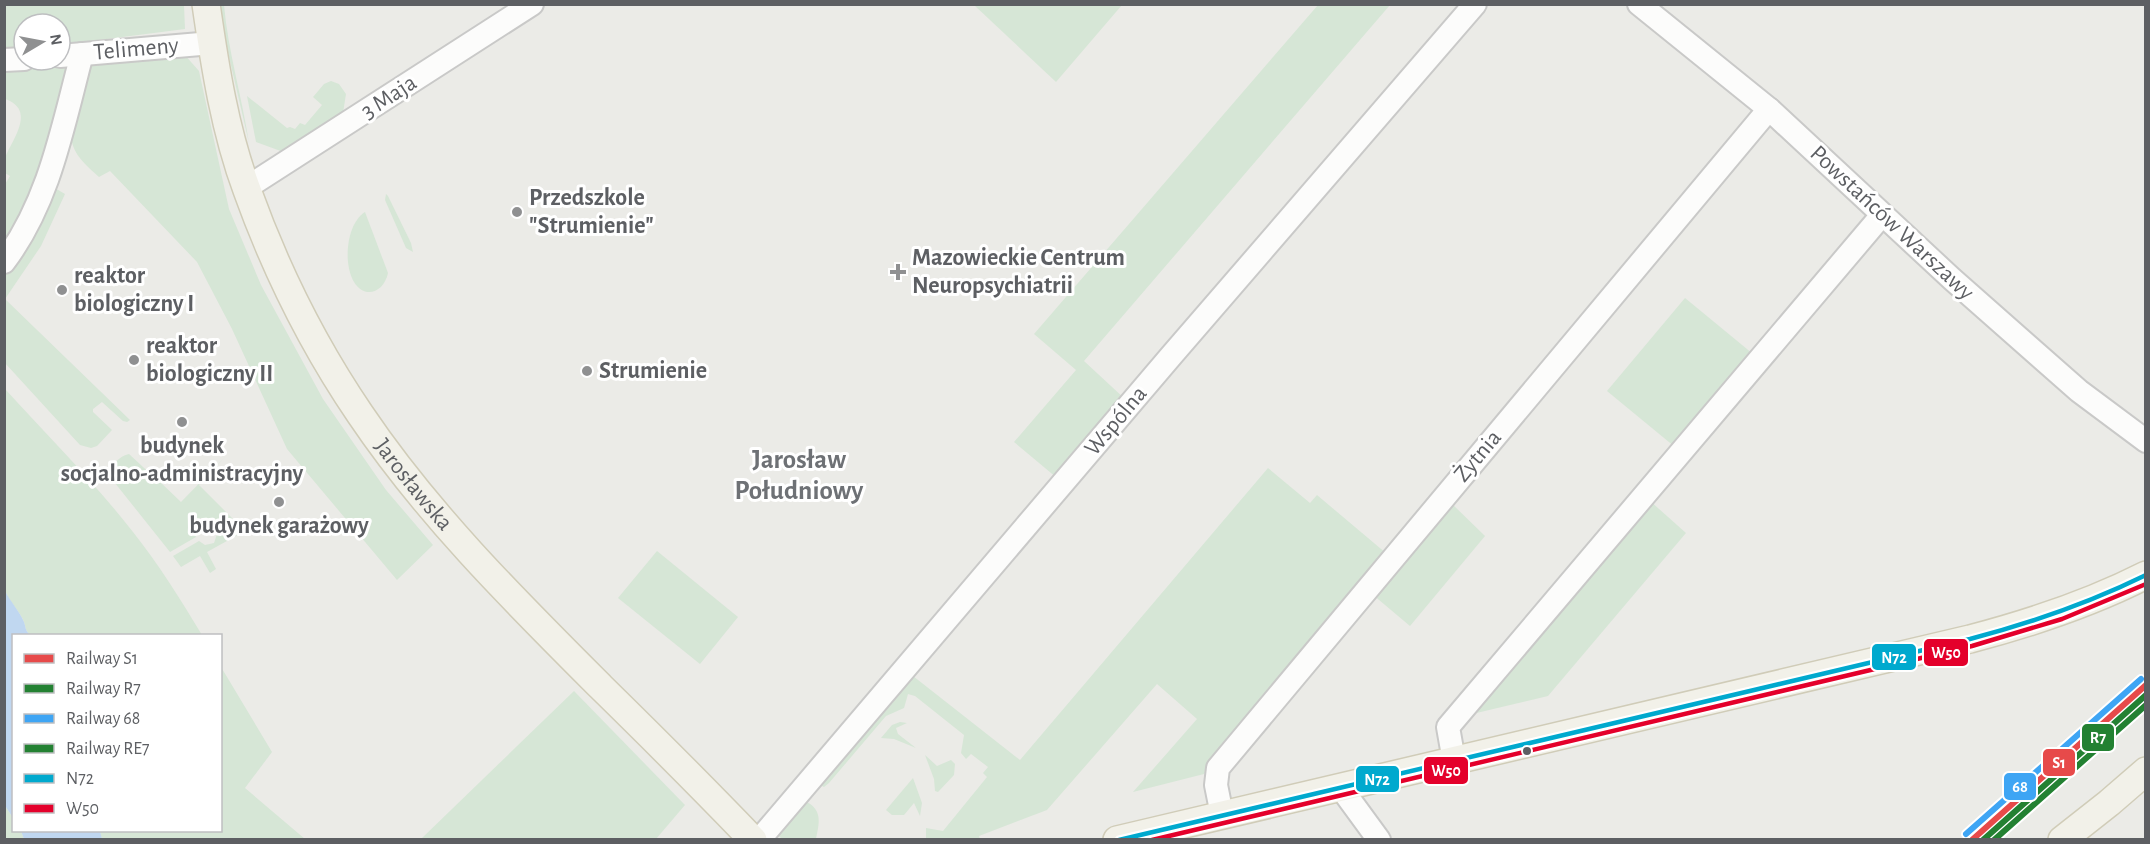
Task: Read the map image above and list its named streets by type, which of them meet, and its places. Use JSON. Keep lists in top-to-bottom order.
{
  "streets": {
    "main road": ["Jarosławska"],
    "street": [
      "Telimeny",
      "3 Maja",
      "Powstańców Warszawy",
      "Wspólna",
      "Żytnia"
    ]
  },
  "crossings": [
    ["Telimeny", "Jarosławska"],
    ["3 Maja", "Jarosławska"],
    ["Powstańców Warszawy", "Żytnia"]
  ],
  "districts": ["Jarosław Południowy"],
  "places": {
    "other": [
      "Przedszkole \"Strumienie\"",
      "reaktor biologiczny I",
      "reaktor biologiczny II",
      "Strumienie",
      "budynek socjalno-administracyjny",
      "budynek garażowy"
    ],
    "health": ["Mazowieckie Centrum Neuropsychiatrii"]
  },
  "lines": [
    "transit line N72",
    "transit line W50",
    "rail line 68",
    "rail line S1",
    "rail line R7",
    "rail line RE7"
  ],
  "legend": [
    "Railway S1",
    "Railway R7",
    "Railway 68",
    "Railway RE7",
    "N72",
    "W50"
  ],
  "north": "right"
}
